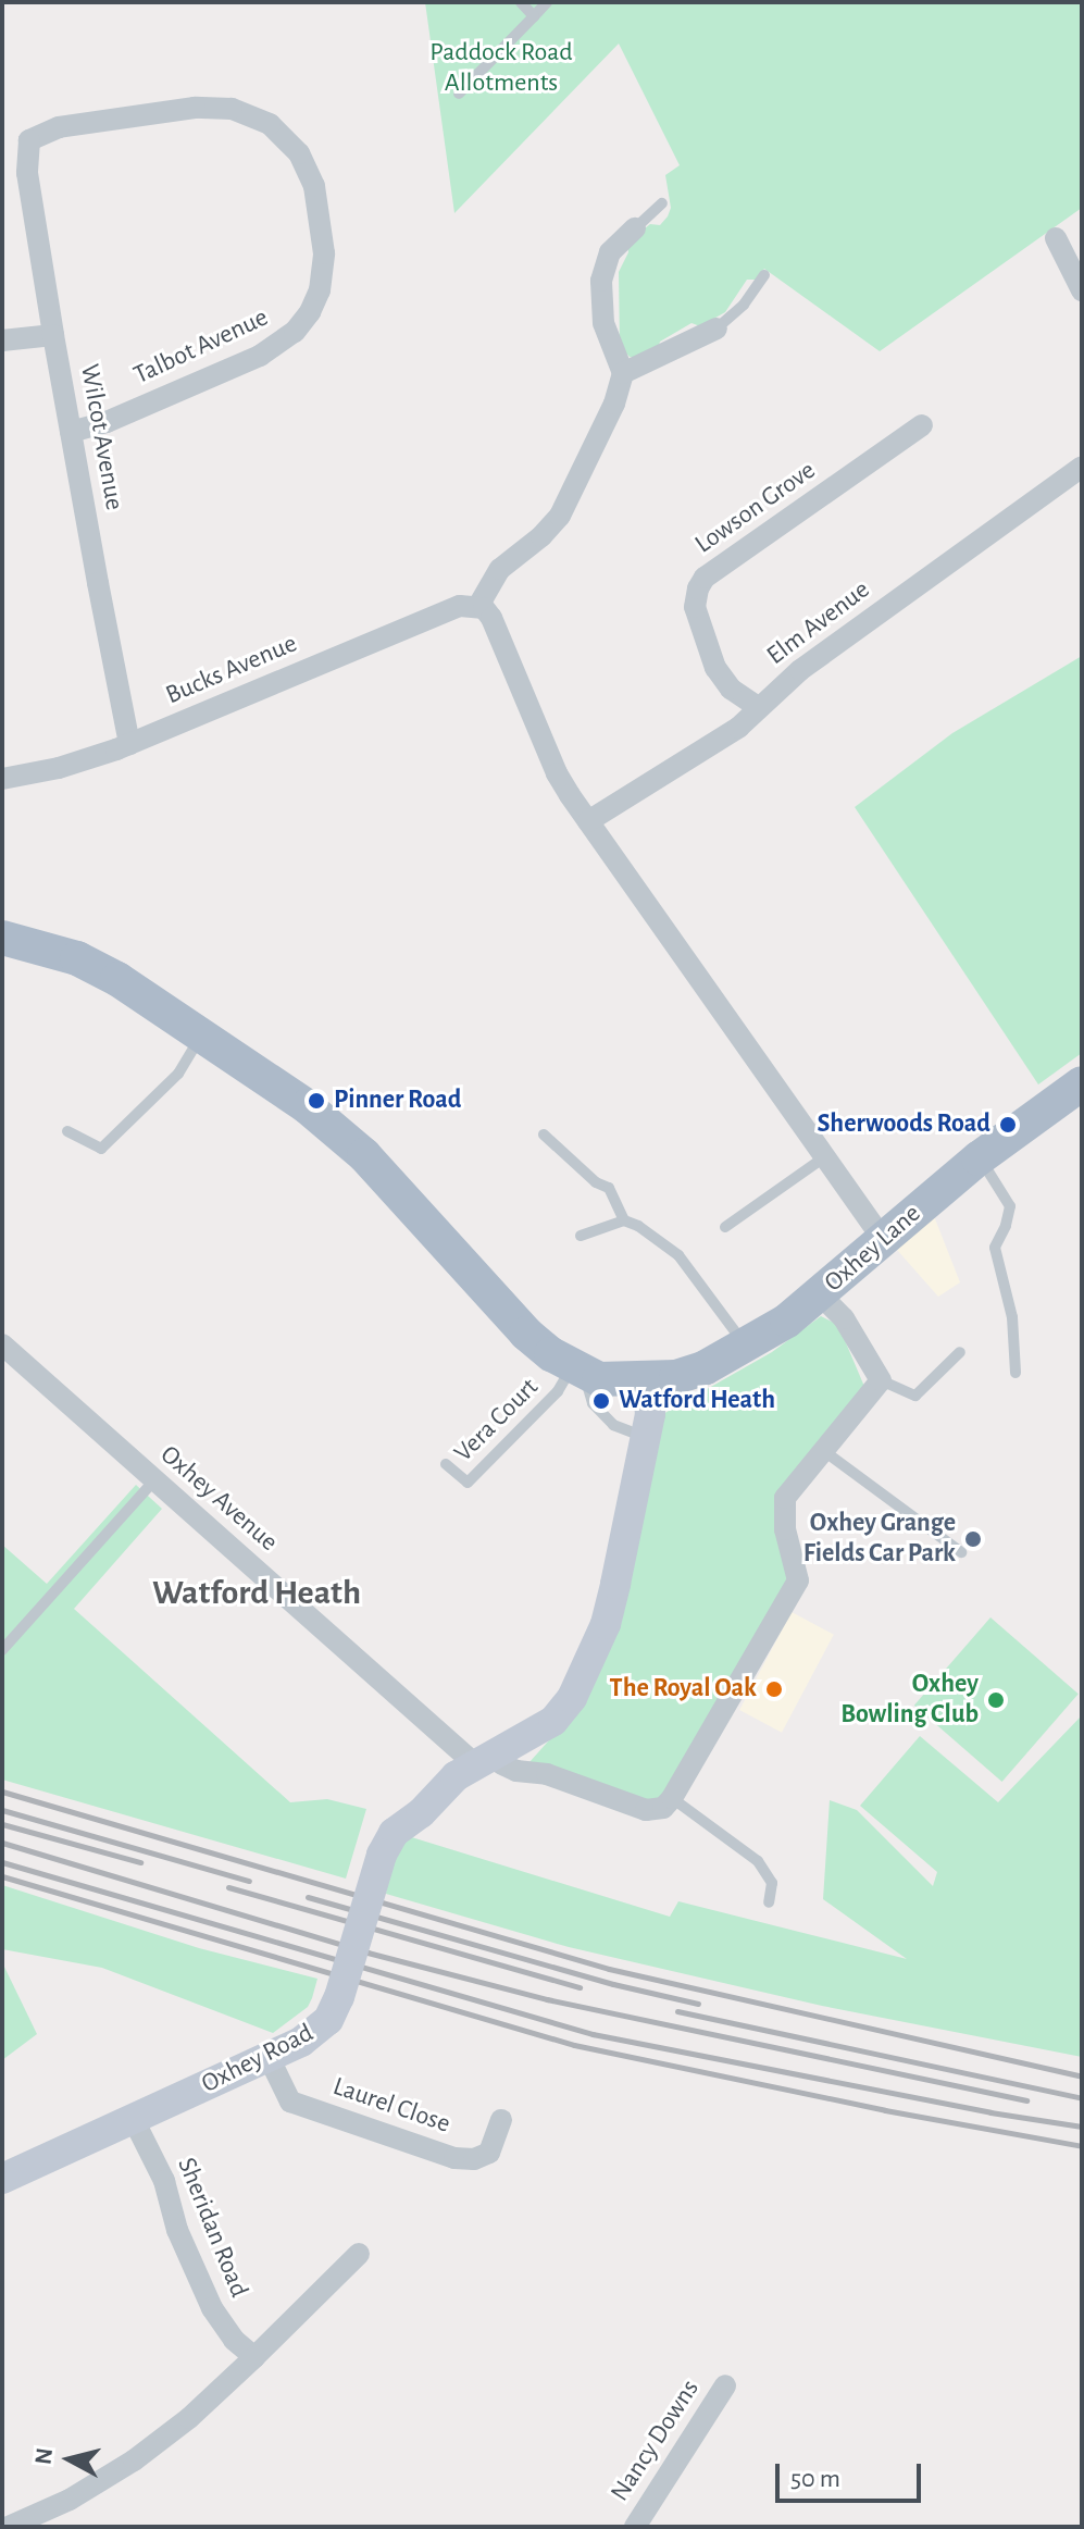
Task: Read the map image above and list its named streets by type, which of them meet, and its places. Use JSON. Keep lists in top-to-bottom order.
{
  "streets": {
    "main road": ["Oxhey Lane"],
    "street": [
      "Talbot Avenue",
      "Wilcot Avenue",
      "Lowson Grove",
      "Elm Avenue",
      "Bucks Avenue",
      "Oxhey Avenue",
      "Oxhey Road",
      "Laurel Close",
      "Sheridan Road",
      "Nancy Downs"
    ],
    "lane": ["Vera Court"]
  },
  "crossings": [
    ["Talbot Avenue", "Wilcot Avenue"],
    ["Wilcot Avenue", "Bucks Avenue"],
    ["Lowson Grove", "Elm Avenue"],
    ["Oxhey Avenue", "Oxhey Road"],
    ["Oxhey Road", "Laurel Close"],
    ["Oxhey Road", "Sheridan Road"]
  ],
  "districts": ["Watford Heath"],
  "parks": ["Paddock Road Allotments"],
  "places": [
    "Pinner Road",
    "Sherwoods Road",
    "Watford Heath",
    "Oxhey Grange Fields Car Park",
    "The Royal Oak",
    "Oxhey Bowling Club"
  ],
  "scale_bar": "50 m",
  "north": "left"
}
